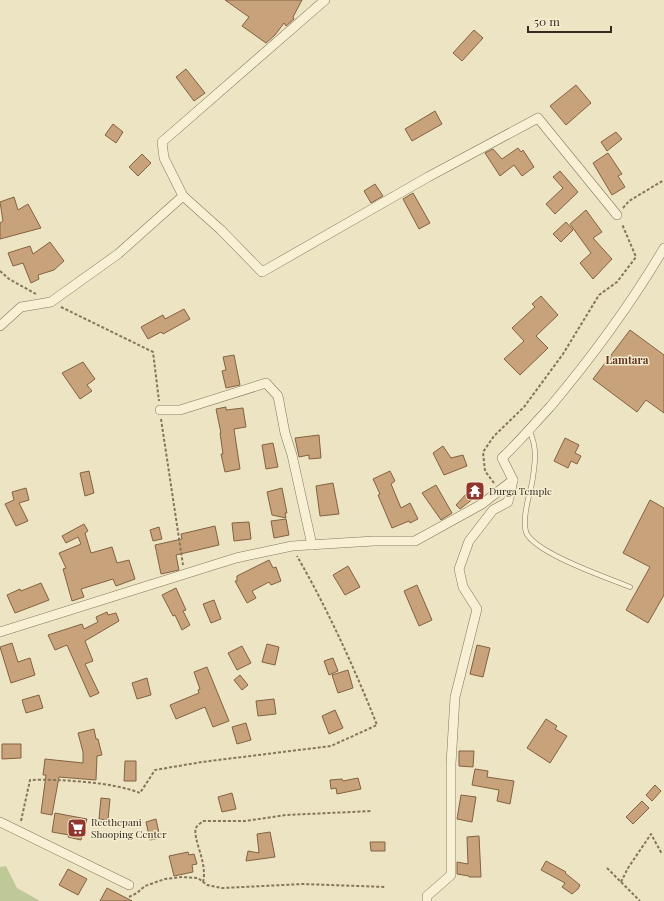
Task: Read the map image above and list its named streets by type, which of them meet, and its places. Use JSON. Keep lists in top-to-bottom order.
{
  "districts": ["Lamtara"],
  "places": {
    "temple": ["Durga Temple"],
    "supermarket": ["Reethepani Shooping Center"]
  },
  "scale_bar": "50 m"
}
